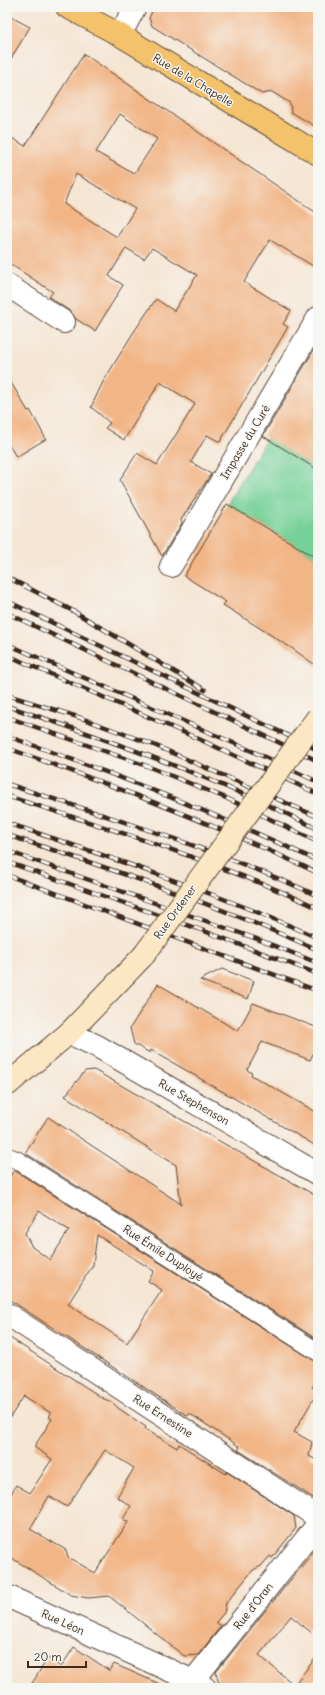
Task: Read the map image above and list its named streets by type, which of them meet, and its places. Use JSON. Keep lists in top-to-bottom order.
{
  "streets": {
    "main road": ["Rue de la Chapelle", "Rue Ordener"],
    "street": [
      "Impasse du Curé",
      "Rue Stephenson",
      "Rue Émile Duployé",
      "Rue Ernestine",
      "Rue d'Oran",
      "Rue Léon"
    ]
  },
  "crossings": [
    ["Rue Ordener", "Rue Stephenson"],
    ["Rue d'Oran", "Rue Léon"]
  ],
  "scale_bar": "20 m"
}
